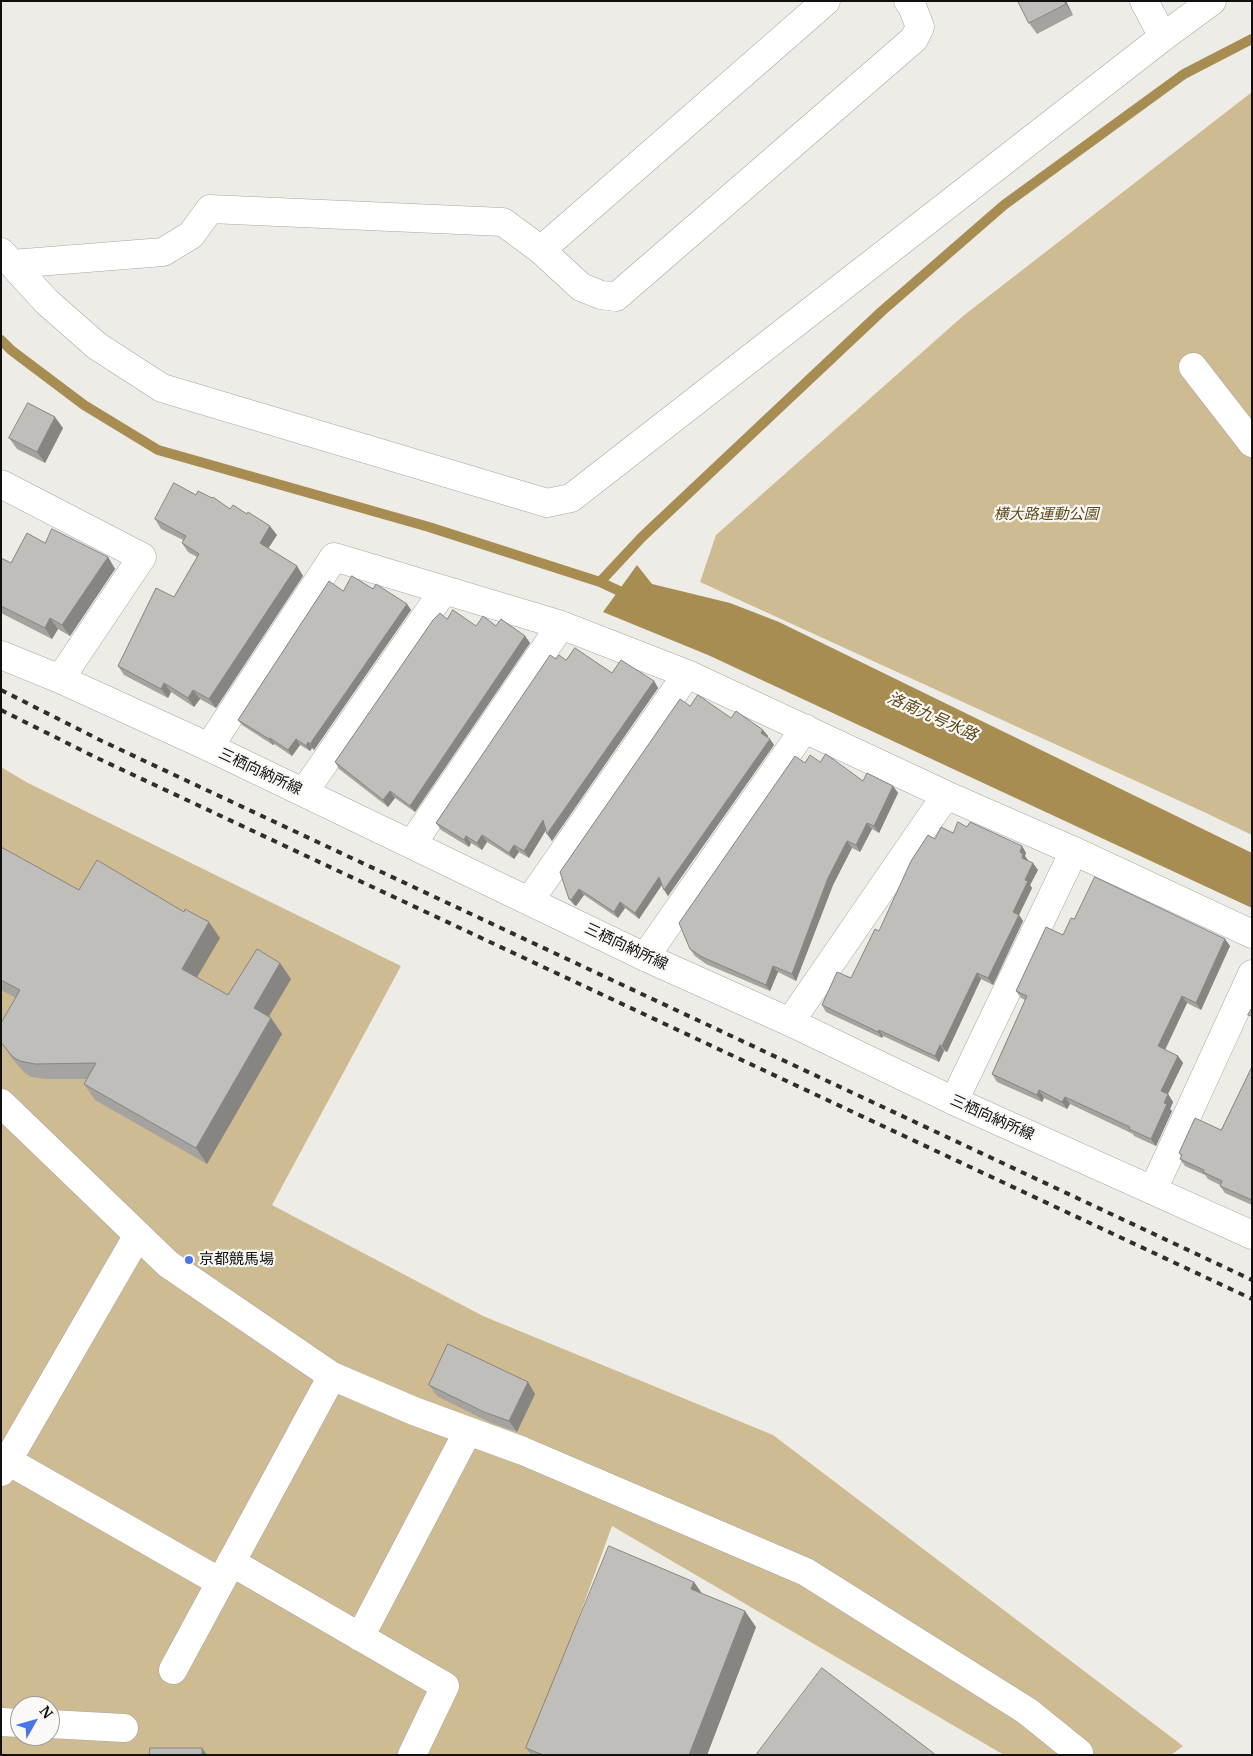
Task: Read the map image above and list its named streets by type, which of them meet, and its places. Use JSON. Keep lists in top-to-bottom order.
{
  "streets": {
    "street": ["三栖向納所線"]
  },
  "water": ["洛南九号水路"],
  "parks": ["横大路運動公園"],
  "places": ["京都競馬場"],
  "north": "top right"
}
